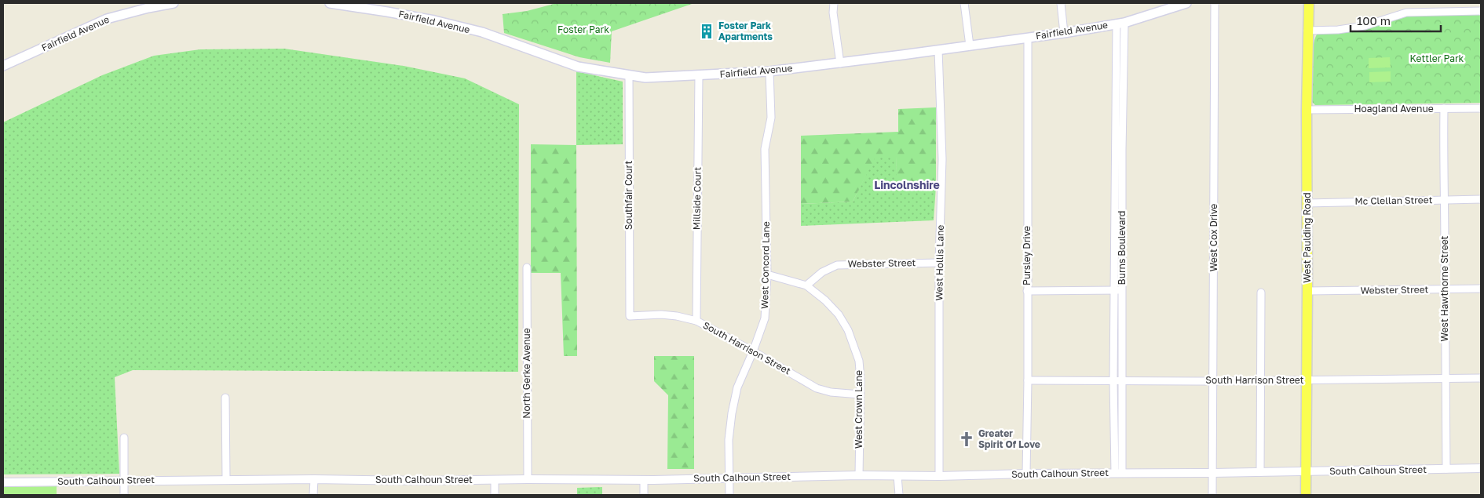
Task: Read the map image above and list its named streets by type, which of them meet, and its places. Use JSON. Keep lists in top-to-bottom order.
{
  "streets": {
    "main road": ["Fairfield Avenue", "West Paulding Road"],
    "street": [
      "Hoagland Avenue",
      "Southfair Court",
      "Millside Court",
      "Mc Clellan Street",
      "West Cox Drive",
      "Burns Boulevard",
      "Pursley Drive",
      "West Hollis Lane",
      "Webster Street",
      "West Concord Lane",
      "West Hawthorne Street",
      "South Harrison Street",
      "North Gerke Avenue",
      "West Crown Lane",
      "South Calhoun Street"
    ]
  },
  "crossings": [
    ["Fairfield Avenue", "Southfair Court"],
    ["Fairfield Avenue", "Millside Court"],
    ["Fairfield Avenue", "Burns Boulevard"],
    ["Fairfield Avenue", "Pursley Drive"],
    ["Fairfield Avenue", "West Hollis Lane"],
    ["Fairfield Avenue", "West Concord Lane"],
    ["Hoagland Avenue", "West Paulding Road"],
    ["Hoagland Avenue", "West Hawthorne Street"],
    ["Southfair Court", "South Harrison Street"],
    ["Millside Court", "South Harrison Street"],
    ["Mc Clellan Street", "West Paulding Road"],
    ["Mc Clellan Street", "West Hawthorne Street"],
    ["West Cox Drive", "South Harrison Street"],
    ["West Cox Drive", "South Calhoun Street"],
    ["West Paulding Road", "Webster Street"],
    ["West Paulding Road", "South Harrison Street"],
    ["West Paulding Road", "South Calhoun Street"],
    ["Burns Boulevard", "South Harrison Street"],
    ["Burns Boulevard", "South Calhoun Street"],
    ["Pursley Drive", "South Harrison Street"],
    ["Pursley Drive", "South Calhoun Street"],
    ["West Hollis Lane", "Webster Street"],
    ["West Hollis Lane", "South Calhoun Street"],
    ["Webster Street", "West Hawthorne Street"],
    ["Webster Street", "West Crown Lane"],
    ["West Concord Lane", "South Harrison Street"],
    ["West Concord Lane", "West Crown Lane"],
    ["West Concord Lane", "South Calhoun Street"],
    ["West Hawthorne Street", "South Harrison Street"],
    ["West Hawthorne Street", "South Calhoun Street"],
    ["South Harrison Street", "West Crown Lane"],
    ["North Gerke Avenue", "South Calhoun Street"],
    ["West Crown Lane", "South Calhoun Street"]
  ],
  "districts": ["Lincolnshire"],
  "parks": ["Foster Park", "Kettler Park"],
  "places": {
    "building": ["Foster Park Apartments"],
    "church": ["Greater Spirit Of Love"]
  },
  "scale_bar": "100 m"
}
